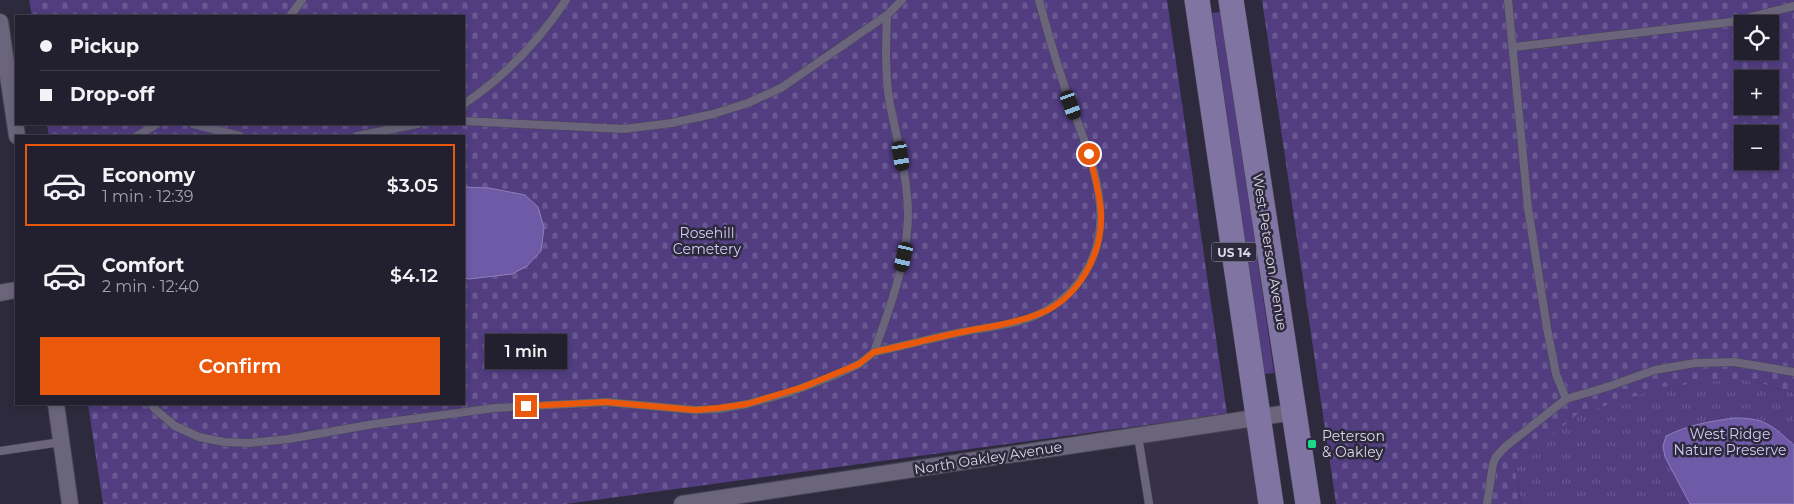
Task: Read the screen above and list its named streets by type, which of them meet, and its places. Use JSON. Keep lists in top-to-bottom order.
{
  "streets": {
    "main road": ["US 14", "West Peterson Avenue"],
    "street": ["North Oakley Avenue"]
  },
  "crossings": [
    ["US 14", "North Oakley Avenue"],
    ["West Peterson Avenue", "North Oakley Avenue"]
  ],
  "parks": ["Rosehill Cemetery", "West Ridge Nature Preserve"],
  "places": {
    "transit": ["Peterson & Oakley"]
  },
  "page": {
    "map_buttons": ["+", "−"],
    "banner": ["Pickup", "Drop-off"],
    "list": [
      {
        "name": "Economy",
        "note": "1 min · 12:39",
        "value": "$3.05"
      },
      {
        "name": "Comfort",
        "note": "2 min · 12:40",
        "value": "$4.12"
      }
    ],
    "buttons": "Confirm",
    "bubble": "1 min"
  }
}
